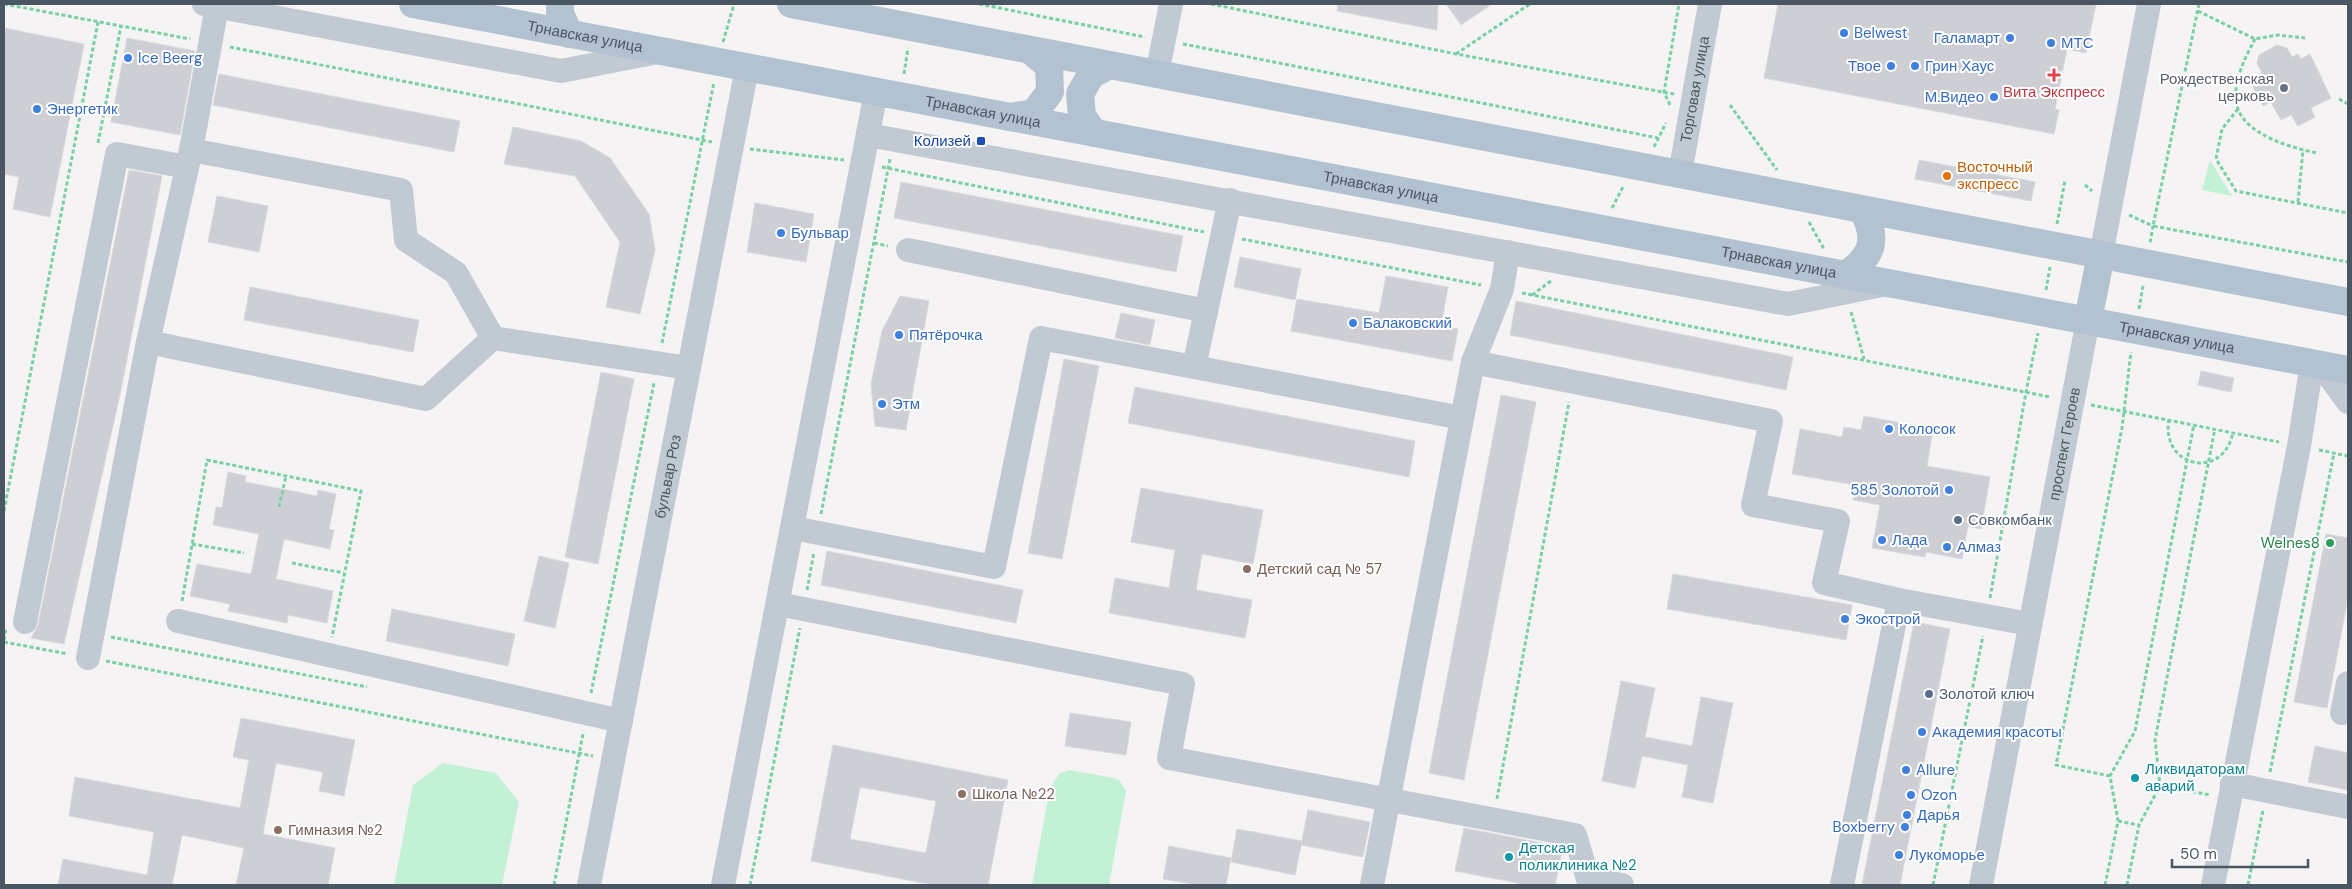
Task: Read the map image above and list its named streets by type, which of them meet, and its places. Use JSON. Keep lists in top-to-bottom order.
{
  "streets": {
    "main road": ["Трнавская улица", "проспект Героев"],
    "street": ["Торговая улица", "бульвар Роз"]
  },
  "crossings": [
    ["Трнавская улица", "проспект Героев"],
    ["Трнавская улица", "бульвар Роз"]
  ],
  "places": {
    "other": [
      "Belwest",
      "Галамарт",
      "МТС",
      "Ice Beerg",
      "Твое",
      "Грин Хаус",
      "Рождественская церковь",
      "М.Видео",
      "Энергетик",
      "Восточный экспресс",
      "Бульвар",
      "Балаковский",
      "Пятёрочка",
      "Этм",
      "Колосок",
      "585 Золотой",
      "Совкомбанк",
      "Лада",
      "Welnes8",
      "Алмаз",
      "Детский сад № 57",
      "Экострой",
      "Золотой ключ",
      "Академия красоты",
      "Allure",
      "Ликвидаторам аварий",
      "Школа №22",
      "Ozon",
      "Дарья",
      "Boxberry",
      "Гимназия №2",
      "Лукоморье",
      "Детская поликлиника №2"
    ],
    "health": ["Вита Экспресс"],
    "transit": ["Колизей"]
  },
  "scale_bar": "50 m"
}
